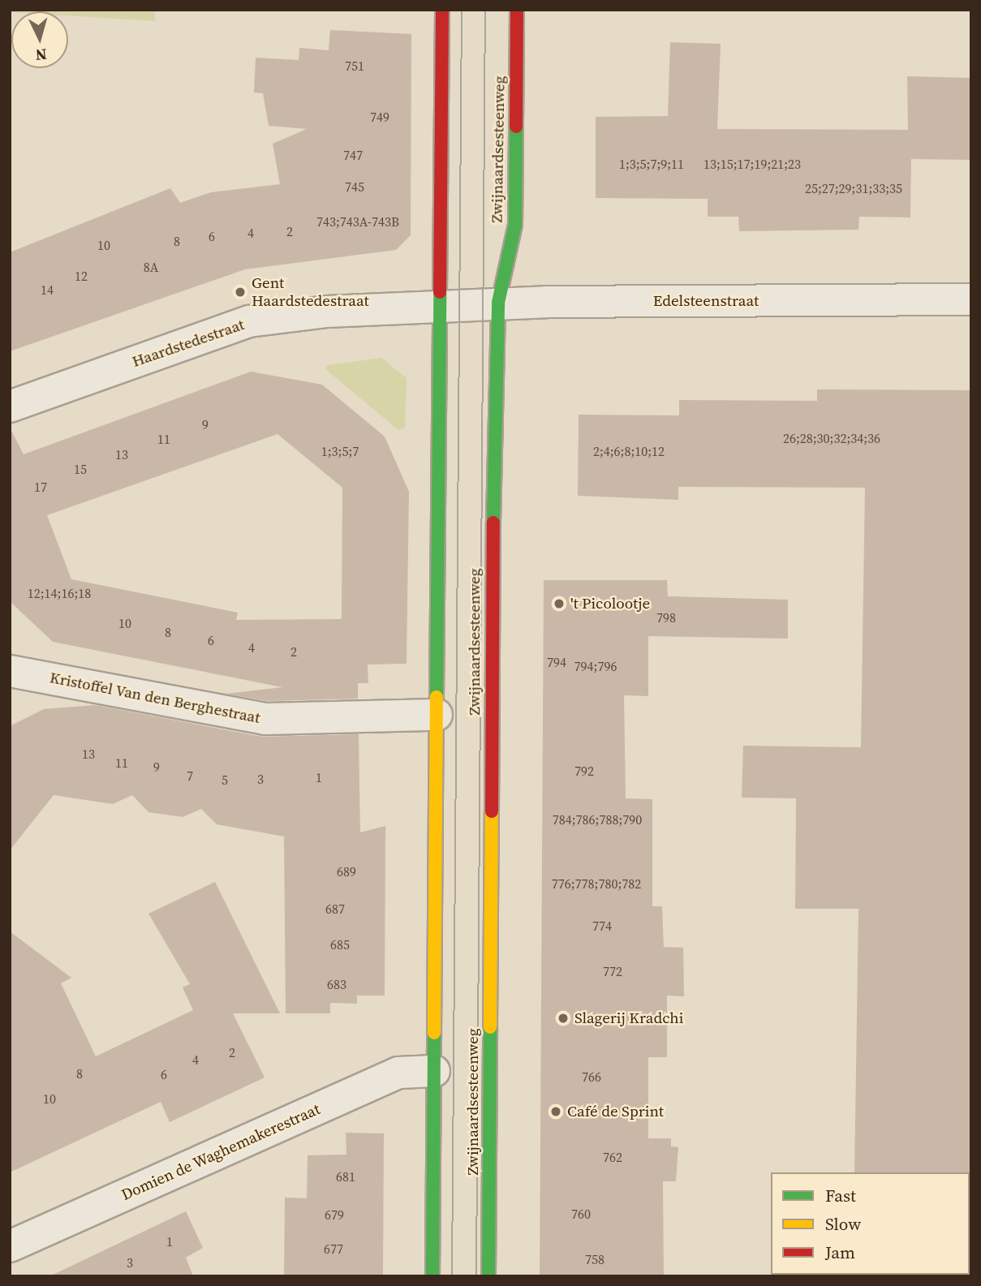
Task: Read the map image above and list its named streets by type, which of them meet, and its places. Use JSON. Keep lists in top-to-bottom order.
{
  "streets": {
    "street": [
      "Zwijnaardsesteenweg",
      "Edelsteenstraat",
      "Haardstedestraat",
      "Kristoffel Van den Berghestraat",
      "Domien de Waghemakerestraat"
    ]
  },
  "crossings": [
    ["Zwijnaardsesteenweg", "Edelsteenstraat"],
    ["Edelsteenstraat", "Haardstedestraat"]
  ],
  "places": [
    "Gent Haardstedestraat",
    "'t Picolootje",
    "Slagerij Kradchi",
    "Café de Sprint"
  ],
  "house_numbers": [
    "751",
    "749",
    "747",
    "1;3;5;7;9;11",
    "13;15;17;19;21;23",
    "745",
    "25;27;29;31;33;35",
    "743;743A-743B",
    "2",
    "4",
    "6",
    "8",
    "10",
    "8A",
    "12",
    "14",
    "9",
    "26;28;30;32;34;36",
    "11",
    "1;3;5;7",
    "2;4;6;8;10;12",
    "13",
    "15",
    "17",
    "12;14;16;18",
    "798",
    "10",
    "8",
    "6",
    "4",
    "2",
    "794",
    "794;796",
    "13",
    "11",
    "9",
    "792",
    "7",
    "1",
    "3",
    "5",
    "784;786;788;790",
    "689",
    "776;778;780;782",
    "687",
    "774",
    "685",
    "772",
    "683",
    "2",
    "4",
    "8",
    "6",
    "766",
    "10",
    "762",
    "681",
    "760",
    "679",
    "1",
    "677",
    "758",
    "3"
  ],
  "legend": ["Fast", "Slow", "Jam"],
  "north": "bottom"
}
